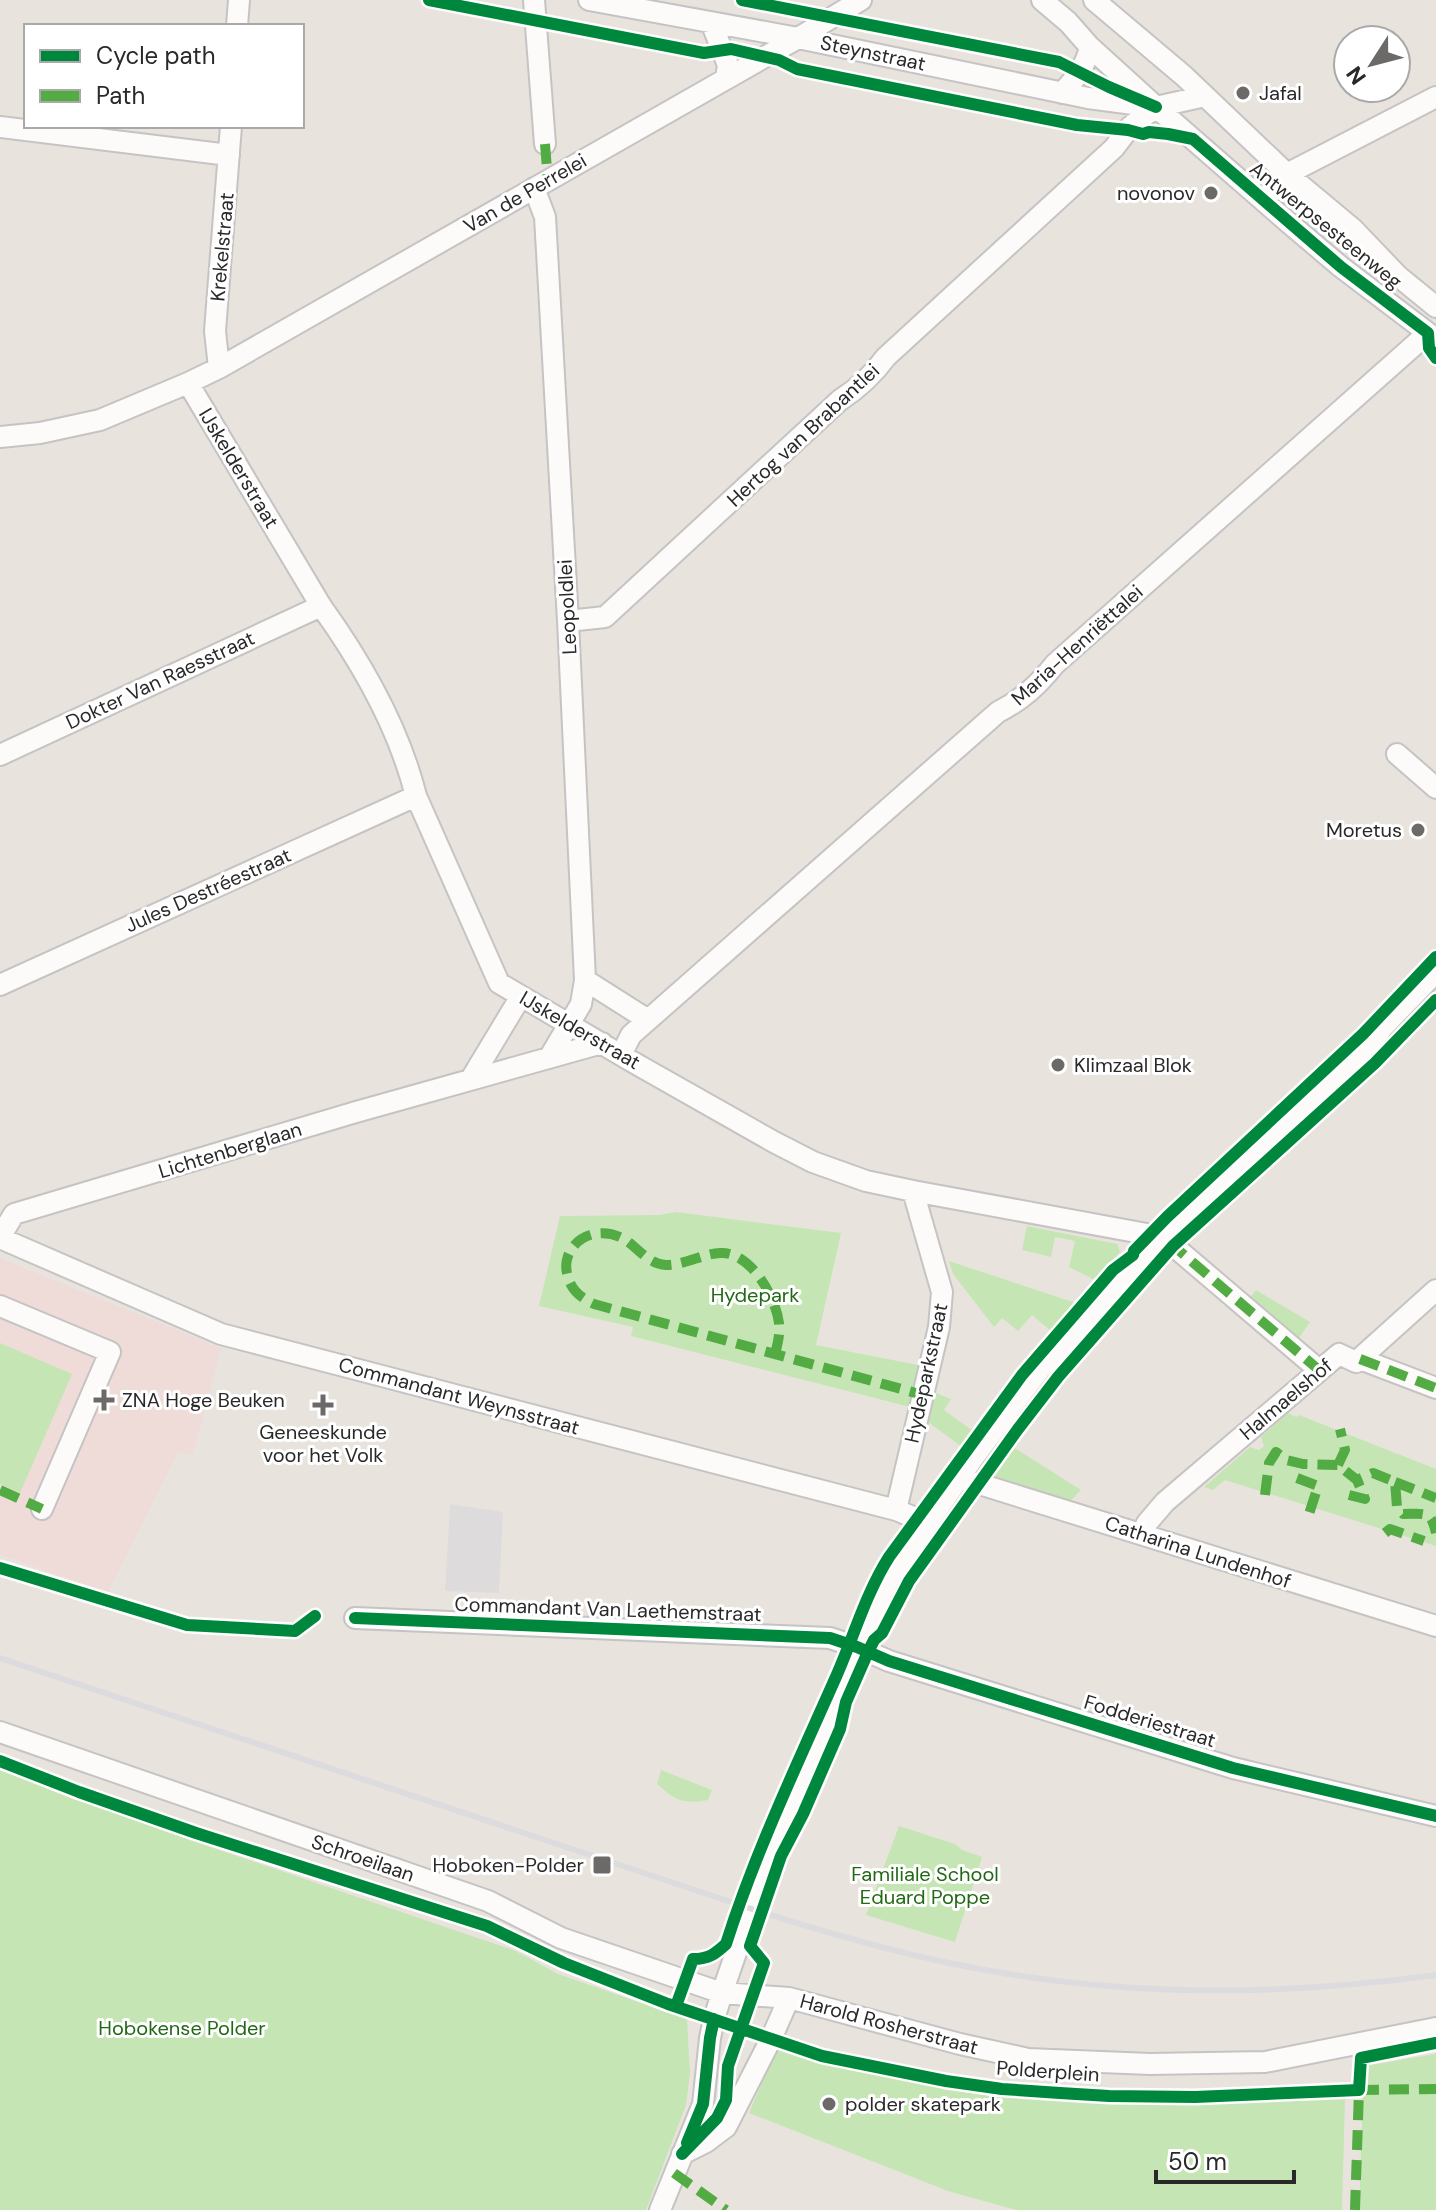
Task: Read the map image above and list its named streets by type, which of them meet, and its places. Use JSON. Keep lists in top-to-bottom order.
{
  "streets": {
    "street": [
      "Steynstraat",
      "Van de Perrelei",
      "Antwerpsesteenweg",
      "Krekelstraat",
      "Hertog van Brabantlei",
      "IJskelderstraat",
      "Leopoldlei",
      "Maria-Henriëttalei",
      "Dokter Van Raesstraat",
      "Jules Destréestraat",
      "Lichtenberglaan",
      "Hydeparkstraat",
      "Commandant Weynsstraat",
      "Halmaelshof",
      "Catharina Lundenhof",
      "Commandant Van Laethemstraat",
      "Fodderiestraat",
      "Schroeilaan",
      "Harold Rosherstraat"
    ],
    "cycle path": ["Polderplein"]
  },
  "crossings": [
    ["Steynstraat", "Van de Perrelei"],
    ["Steynstraat", "Antwerpsesteenweg"],
    ["Steynstraat", "Hertog van Brabantlei"],
    ["Van de Perrelei", "Krekelstraat"],
    ["Van de Perrelei", "IJskelderstraat"],
    ["Van de Perrelei", "Leopoldlei"],
    ["Antwerpsesteenweg", "Hertog van Brabantlei"],
    ["Antwerpsesteenweg", "Maria-Henriëttalei"],
    ["Hertog van Brabantlei", "Leopoldlei"],
    ["IJskelderstraat", "Leopoldlei"],
    ["IJskelderstraat", "Maria-Henriëttalei"],
    ["IJskelderstraat", "Dokter Van Raesstraat"],
    ["IJskelderstraat", "Jules Destréestraat"],
    ["IJskelderstraat", "Lichtenberglaan"],
    ["IJskelderstraat", "Hydeparkstraat"],
    ["Lichtenberglaan", "Commandant Weynsstraat"],
    ["Hydeparkstraat", "Commandant Weynsstraat"],
    ["Halmaelshof", "Catharina Lundenhof"],
    ["Commandant Van Laethemstraat", "Fodderiestraat"],
    ["Schroeilaan", "Harold Rosherstraat"]
  ],
  "parks": ["Hydepark", "Familiale School Eduard Poppe", "Hobokense Polder"],
  "places": {
    "other": [
      "Jafal",
      "novonov",
      "Moretus",
      "Klimzaal Blok",
      "polder skatepark"
    ],
    "health": ["ZNA Hoge Beuken", "Geneeskunde voor het Volk"],
    "transit": ["Hoboken-Polder"]
  },
  "legend": ["Cycle path", "Path"],
  "scale_bar": "50 m",
  "north": "bottom left"
}
